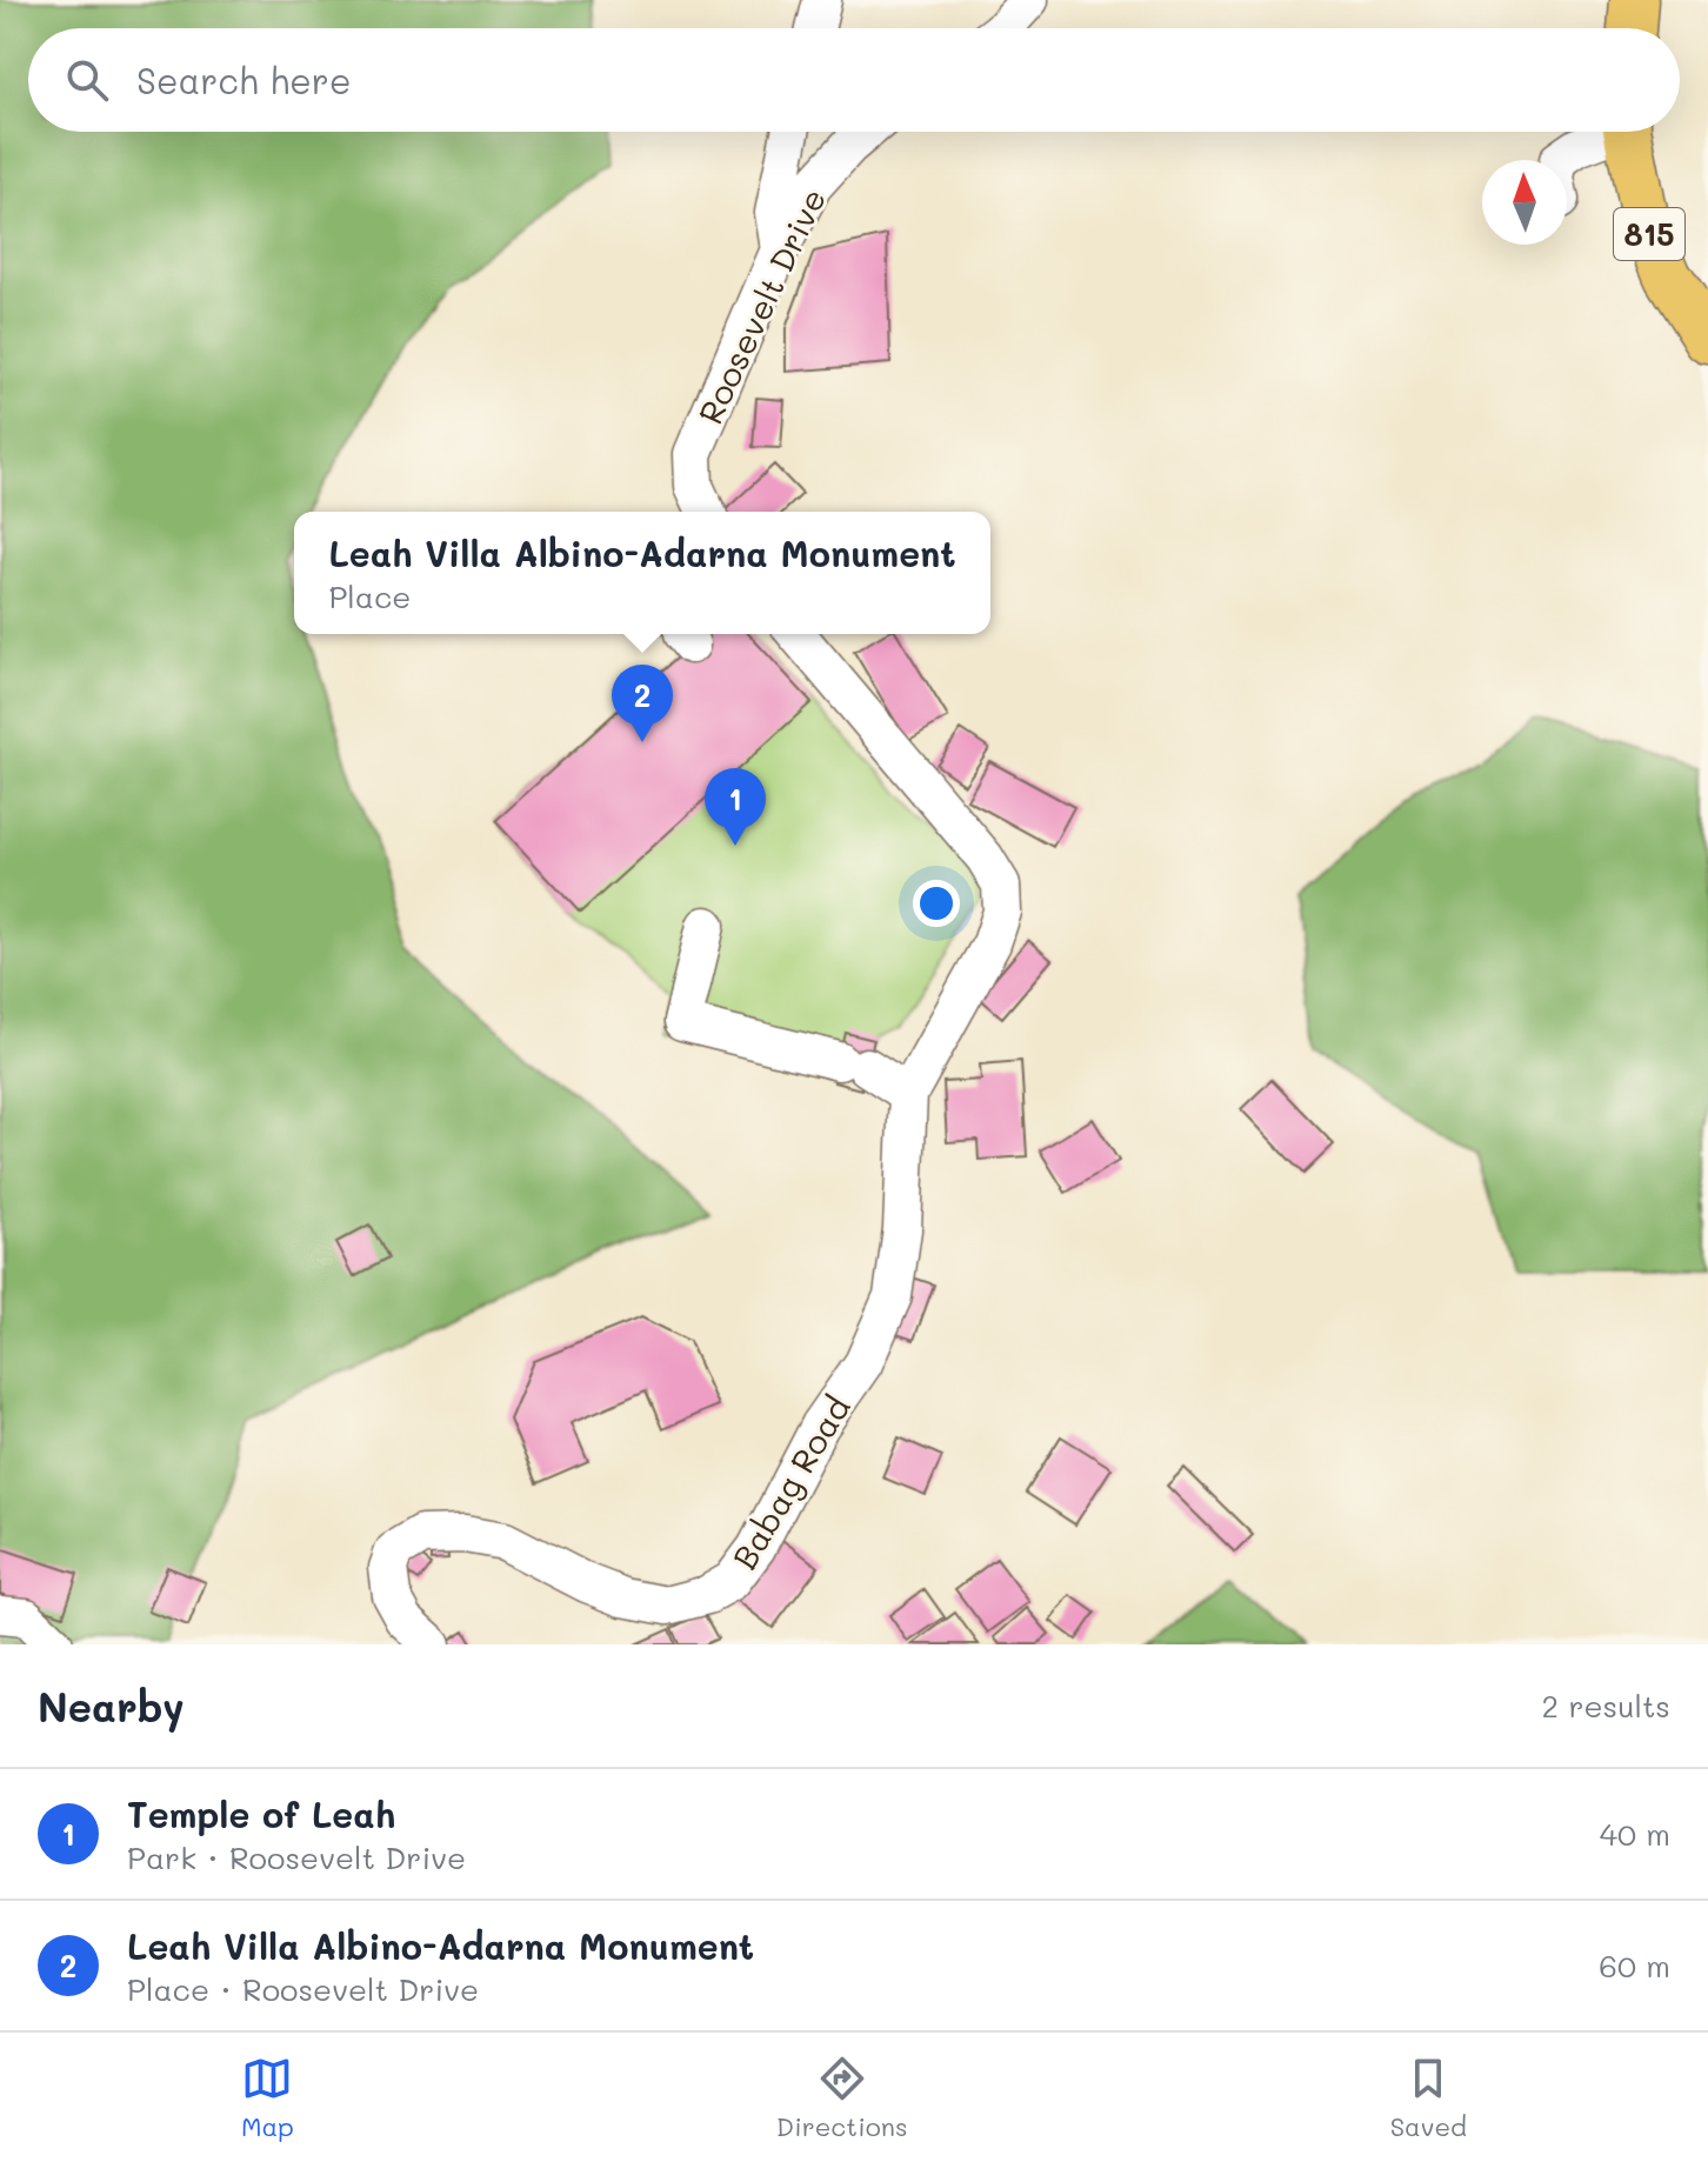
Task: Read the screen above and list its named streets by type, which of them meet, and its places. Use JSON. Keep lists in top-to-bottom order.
{
  "streets": {
    "main road": ["815"],
    "street": ["Roosevelt Drive", "Babag Road"]
  },
  "north": "top",
  "page": {
    "search": "Search here",
    "popup": ["Leah Villa Albino-Adarna Monument", "Place"],
    "pins": ["2", "1"],
    "heading": ["Nearby", "2 results"],
    "list": [
      {
        "mark": "1",
        "name": "Temple of Leah",
        "note": "Park · Roosevelt Drive",
        "value": "40 m"
      },
      {
        "mark": "2",
        "name": "Leah Villa Albino-Adarna Monument",
        "note": "Place · Roosevelt Drive",
        "value": "60 m"
      }
    ],
    "nav": ["Map", "Directions", "Saved"]
  }
}
